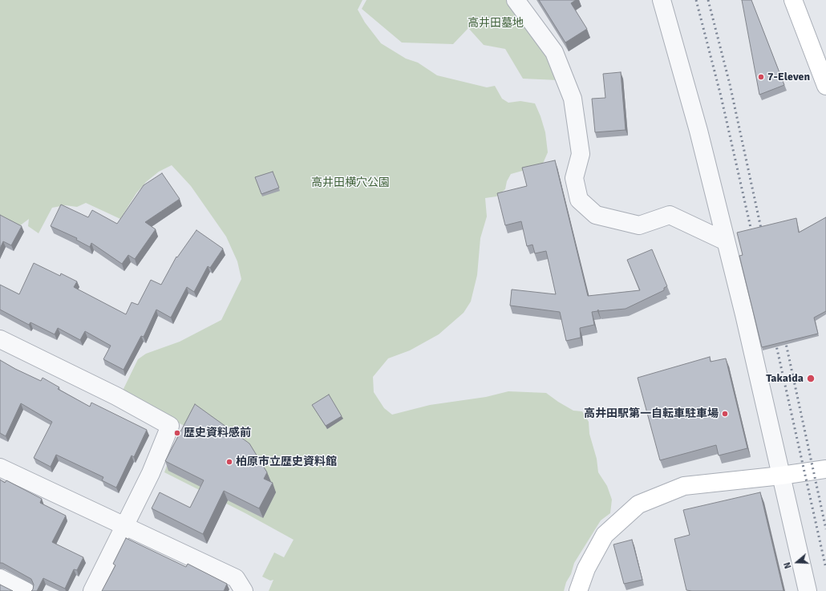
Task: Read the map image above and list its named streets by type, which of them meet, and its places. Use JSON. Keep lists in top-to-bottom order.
{
  "parks": ["高井田墓地", "高井田横穴公園"],
  "places": [
    "7-Eleven",
    "Takaida",
    "高井田駅第一自転車駐車場",
    "歴史資料感前",
    "柏原市立歴史資料館"
  ],
  "north": "left"
}
